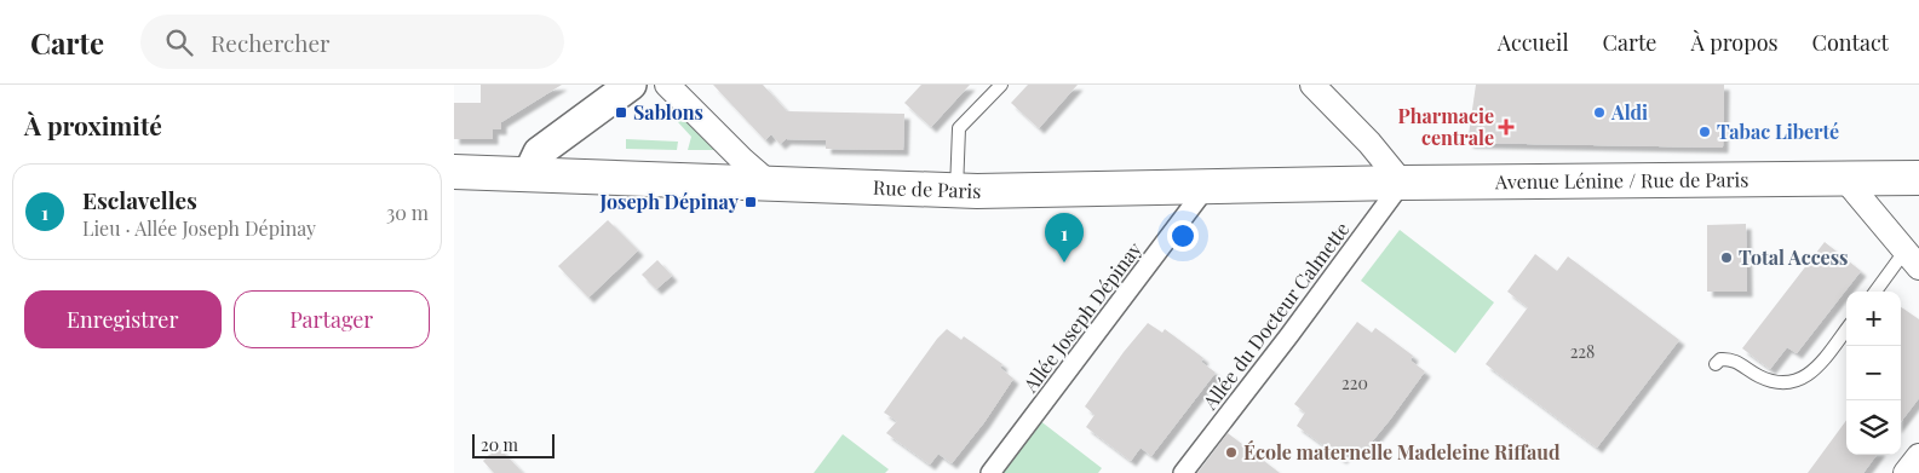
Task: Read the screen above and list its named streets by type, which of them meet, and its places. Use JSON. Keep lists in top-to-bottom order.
{
  "streets": {
    "main road": ["Avenue Lénine / Rue de Paris", "Rue de Paris"],
    "street": ["Allée du Docteur Calmette", "Allée Joseph Dépinay"]
  },
  "crossings": [
    ["Avenue Lénine / Rue de Paris", "Rue de Paris"],
    ["Avenue Lénine / Rue de Paris", "Allée du Docteur Calmette"],
    ["Rue de Paris", "Allée du Docteur Calmette"],
    ["Rue de Paris", "Allée Joseph Dépinay"]
  ],
  "places": {
    "transit": ["Sablons", "Joseph Dépinay"],
    "other": [
      "Aldi",
      "Tabac Liberté",
      "Total Access",
      "École maternelle Madeleine Riffaud"
    ],
    "health": ["Pharmacie centrale"]
  },
  "house_numbers": ["228", "220"],
  "scale_bar": "20 m",
  "page": {
    "header": "Carte",
    "search": "Rechercher",
    "nav": [
      "Accueil",
      "Carte",
      "À propos",
      "Contact"
    ],
    "heading": "À proximité",
    "list": [
      {
        "mark": "1",
        "name": "Esclavelles",
        "note": "Lieu · Allée Joseph Dépinay",
        "value": "30 m"
      }
    ],
    "pins": "1",
    "buttons": ["Enregistrer", "Partager"],
    "map_buttons": ["+", "−"],
    "scale": "20 m"
  }
}
